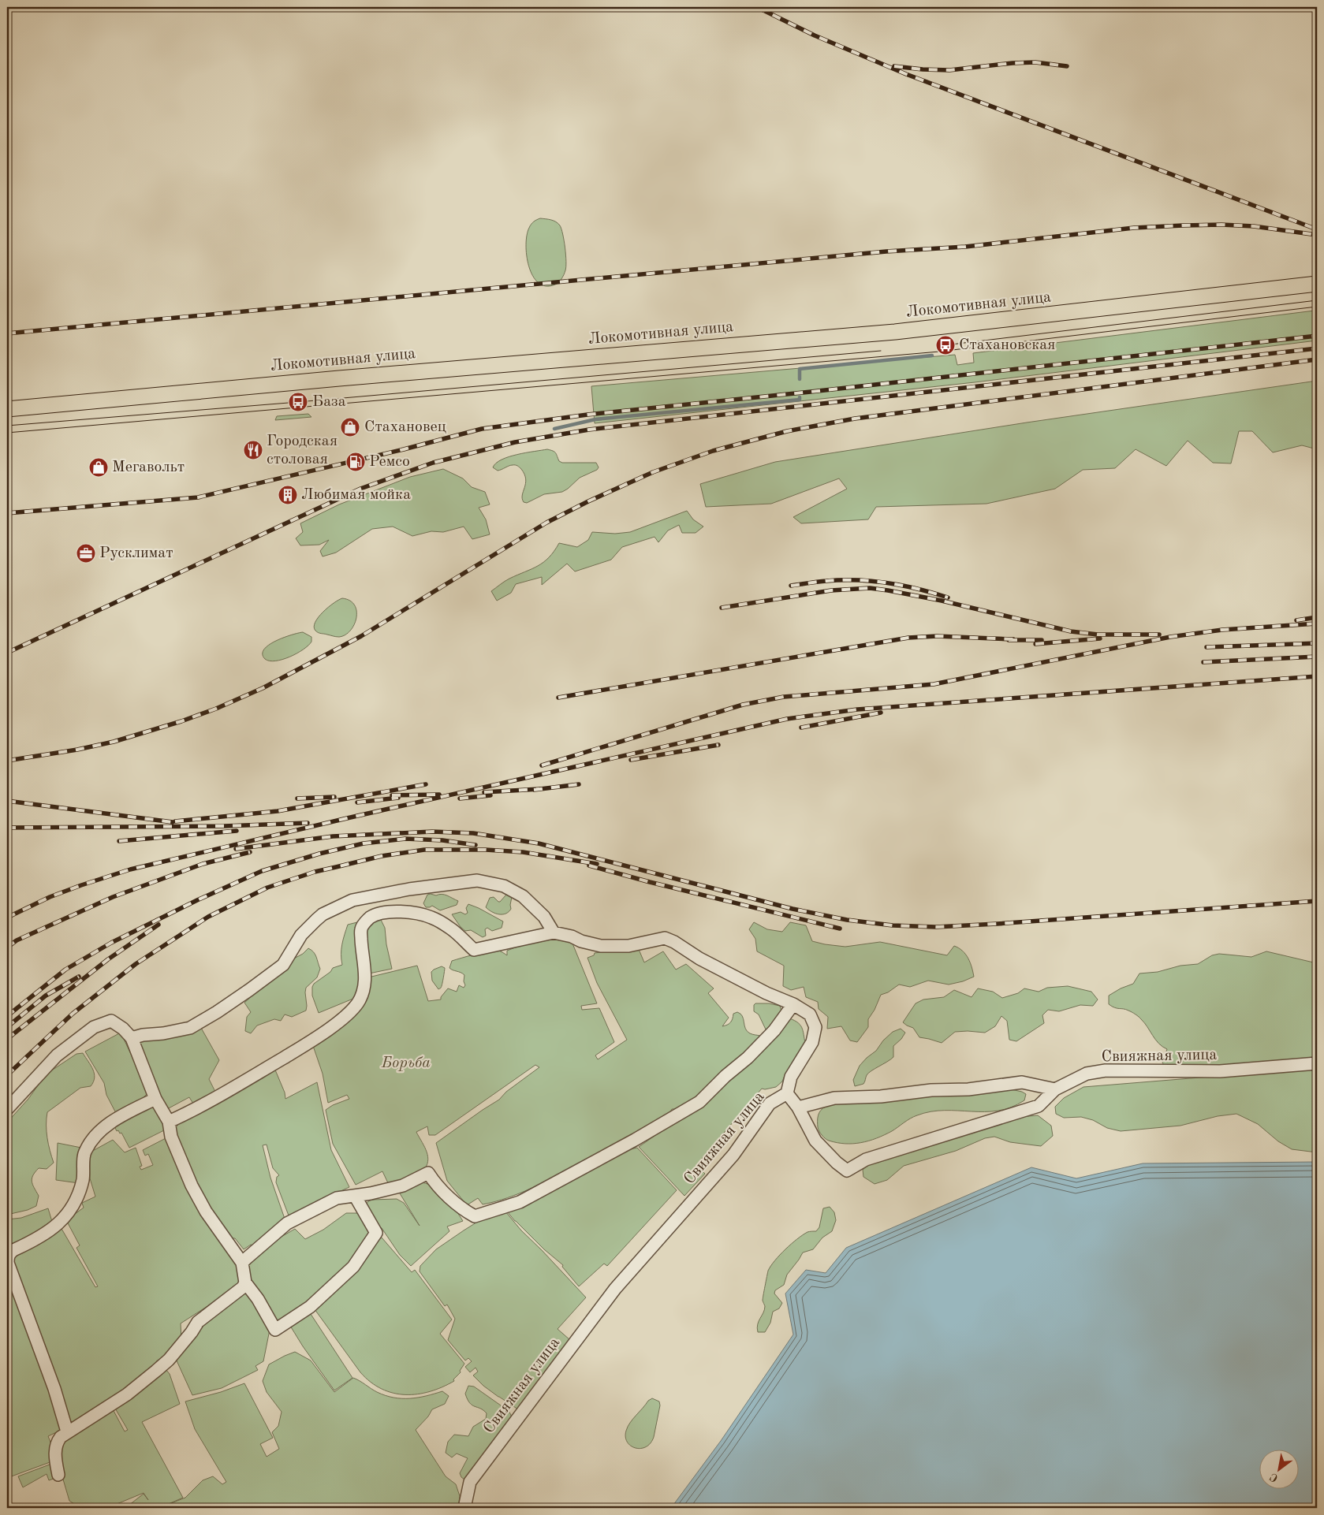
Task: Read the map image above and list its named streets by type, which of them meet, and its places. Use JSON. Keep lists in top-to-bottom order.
{
  "streets": {
    "main road": ["Локомотивная улица"],
    "street": ["Свияжная улица"]
  },
  "parks": ["Борьба"],
  "places": {
    "bus stop": ["Стахановская", "База"],
    "shop": ["Стахановец", "Мегавольт"],
    "restaurant": ["Городская столовая"],
    "fuel station": ["Ремсо"],
    "building": ["Любимая мойка"],
    "office": ["Русклимат"]
  },
  "north": "bottom left"
}
